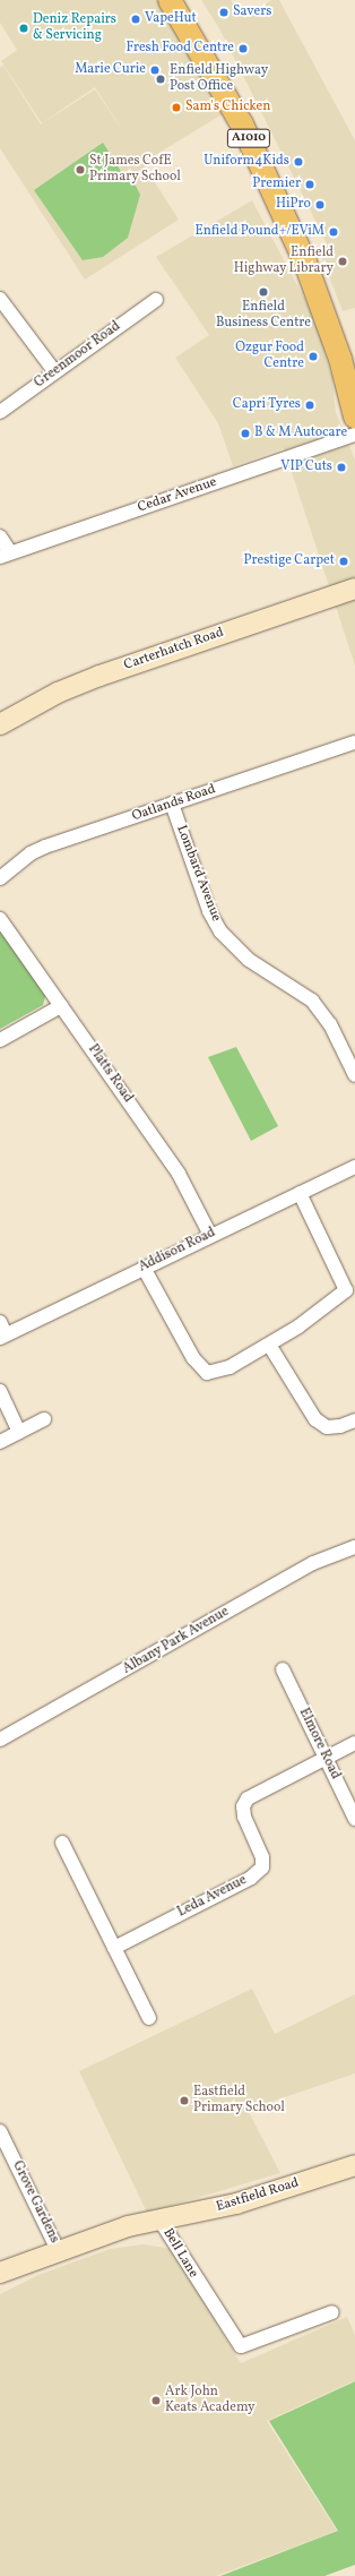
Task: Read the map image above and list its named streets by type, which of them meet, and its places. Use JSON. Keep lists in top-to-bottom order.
{
  "streets": {
    "main road": ["A1010"],
    "street": [
      "Greenmoor Road",
      "Cedar Avenue",
      "Carterhatch Road",
      "Oatlands Road",
      "Lombard Avenue",
      "Platts Road",
      "Addison Road",
      "Albany Park Avenue",
      "Elmore Road",
      "Leda Avenue",
      "Eastfield Road",
      "Grove Gardens",
      "Bell Lane"
    ]
  },
  "crossings": [
    ["Oatlands Road", "Lombard Avenue"],
    ["Platts Road", "Addison Road"],
    ["Elmore Road", "Leda Avenue"],
    ["Eastfield Road", "Bell Lane"],
    ["Grove Gardens", "Bell Lane"]
  ],
  "places": [
    "Savers",
    "VapeHut",
    "Deniz Repairs & Servicing",
    "Fresh Food Centre",
    "Marie Curie",
    "Enfield Highway Post Office",
    "Sam's Chicken",
    "Uniform4Kids",
    "St James CofE Primary School",
    "Premier",
    "HiPro",
    "Enfield Pound+/EViM",
    "Enfield Highway Library",
    "Enfield Business Centre",
    "Ozgur Food Centre",
    "Capri Tyres",
    "B & M Autocare",
    "VIP Cuts",
    "Prestige Carpet",
    "Eastfield Primary School",
    "Ark John Keats Academy"
  ]
}
